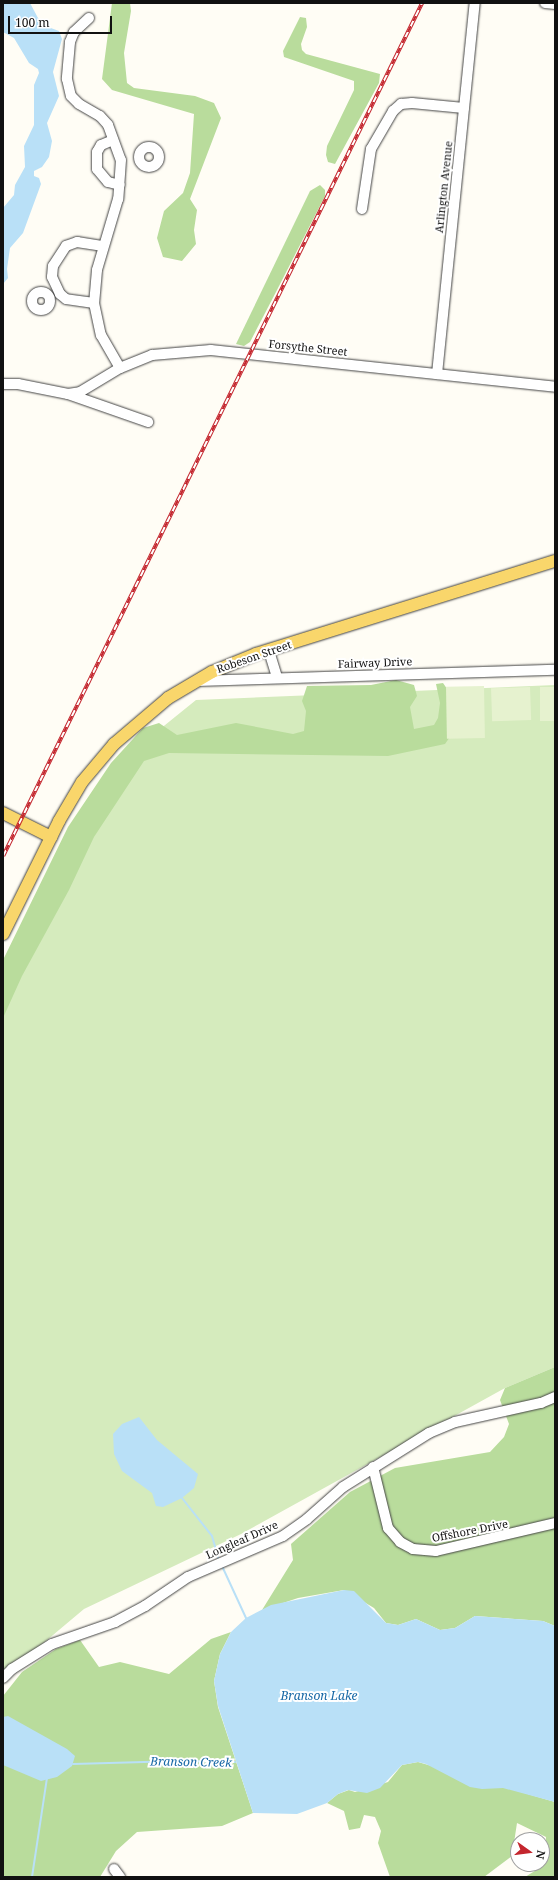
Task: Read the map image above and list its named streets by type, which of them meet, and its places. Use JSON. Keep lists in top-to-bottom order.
{
  "streets": {
    "main road": ["Robeson Street"],
    "street": [
      "Arlington Avenue",
      "Forsythe Street",
      "Fairway Drive",
      "Offshore Drive",
      "Longleaf Drive"
    ]
  },
  "crossings": [
    ["Arlington Avenue", "Forsythe Street"],
    ["Robeson Street", "Fairway Drive"],
    ["Offshore Drive", "Longleaf Drive"]
  ],
  "water": ["Branson Lake", "Branson Creek"],
  "scale_bar": "100 m",
  "north": "right"
}
